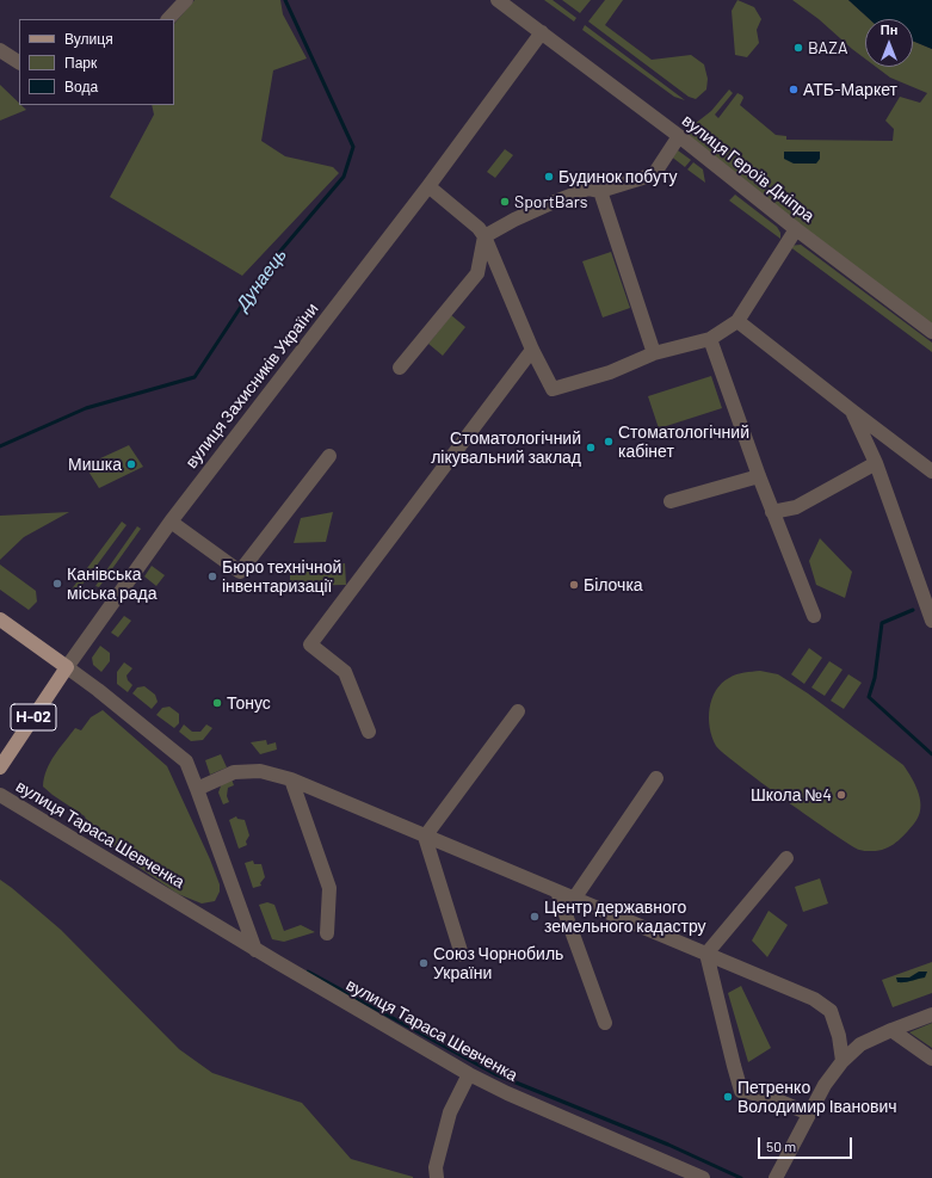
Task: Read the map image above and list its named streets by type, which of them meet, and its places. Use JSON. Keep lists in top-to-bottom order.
{
  "streets": {
    "main road": ["вулиця Захисників України", "Н-02"],
    "street": ["вулиця Героїв Дніпра", "вулиця Тараса Шевченка"]
  },
  "crossings": [
    ["вулиця Героїв Дніпра", "вулиця Захисників України"]
  ],
  "water": ["Дунаець"],
  "places": [
    "BAZA",
    "АТБ-Маркет",
    "Будинок побуту",
    "SportBars",
    "Стоматологічний кабінет",
    "Стоматологічний лікувальний заклад",
    "Мишка",
    "Бюро технічной інвентаризації",
    "Канівська міська рада",
    "Білочка",
    "Тонус",
    "Школа №4",
    "Центр державного земельного кадастру",
    "Союз Чорнобиль України",
    "Петренко Володимир Іванович"
  ],
  "legend": ["Вулиця", "Парк", "Вода"],
  "scale_bar": "50 m",
  "north": "top"
}
